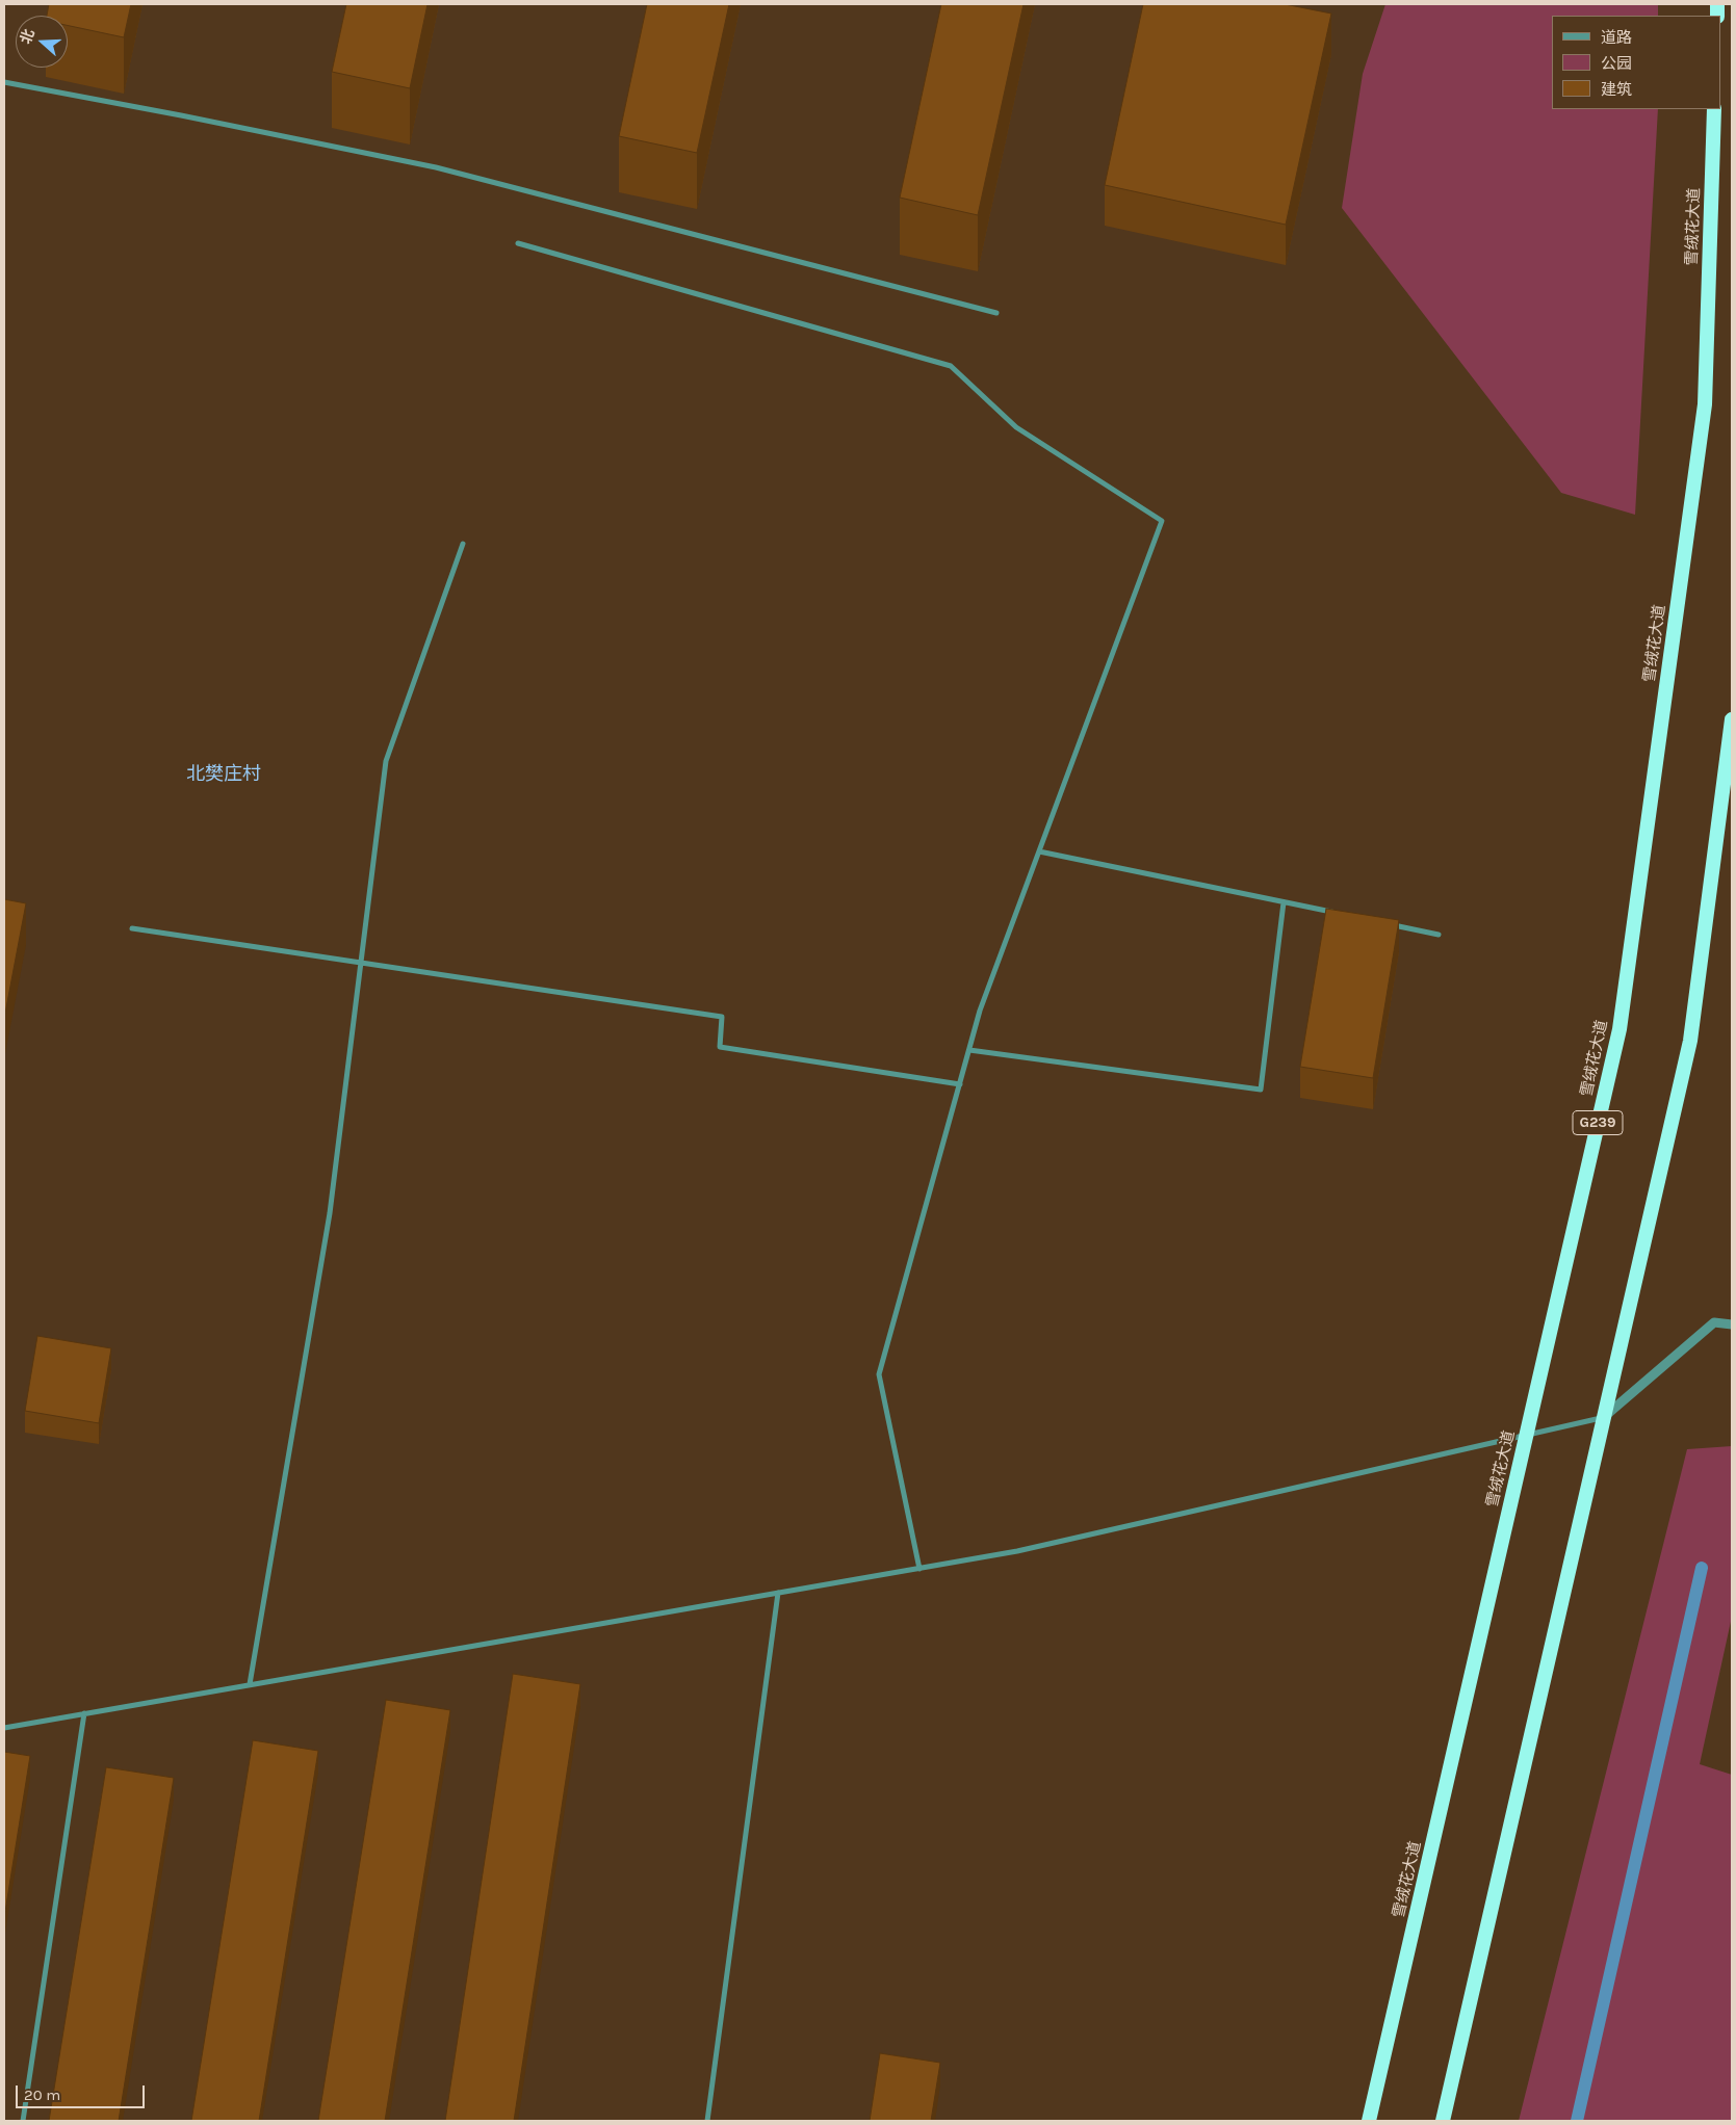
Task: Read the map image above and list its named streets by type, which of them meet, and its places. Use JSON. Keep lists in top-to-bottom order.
{
  "streets": {
    "highway": ["雪绒花大道", "G239"]
  },
  "districts": ["北樊庄村"],
  "legend": ["道路", "公园", "建筑"],
  "scale_bar": "20 m",
  "north": "left"
}
